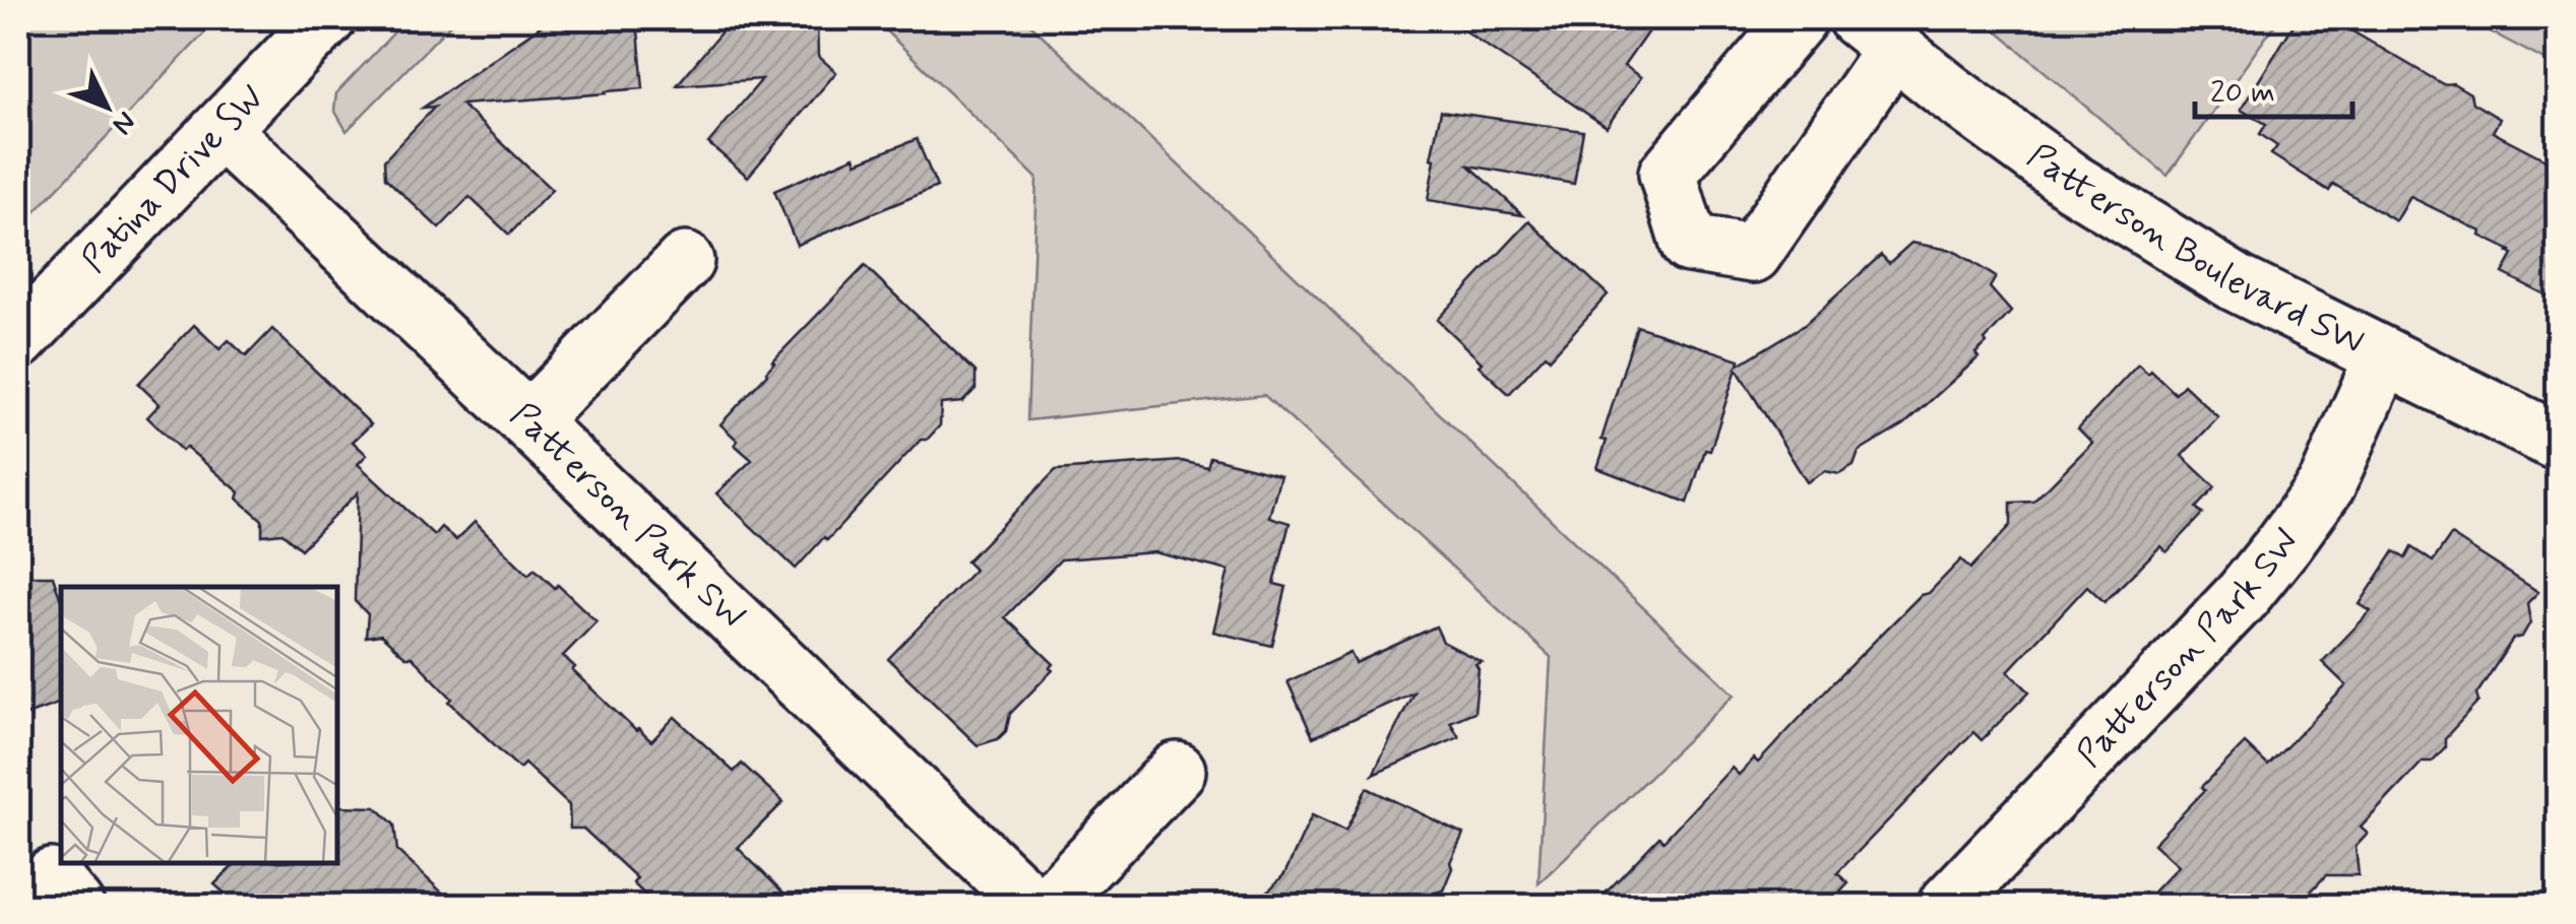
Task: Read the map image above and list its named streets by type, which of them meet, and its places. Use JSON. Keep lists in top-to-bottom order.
{
  "streets": {
    "street": ["Patina Drive SW", "Patterson Boulevard SW", "Patterson Park SW"]
  },
  "crossings": [
    ["Patina Drive SW", "Patterson Park SW"],
    ["Patterson Boulevard SW", "Patterson Park SW"]
  ],
  "scale_bar": "20 m",
  "north": "bottom right"
}
